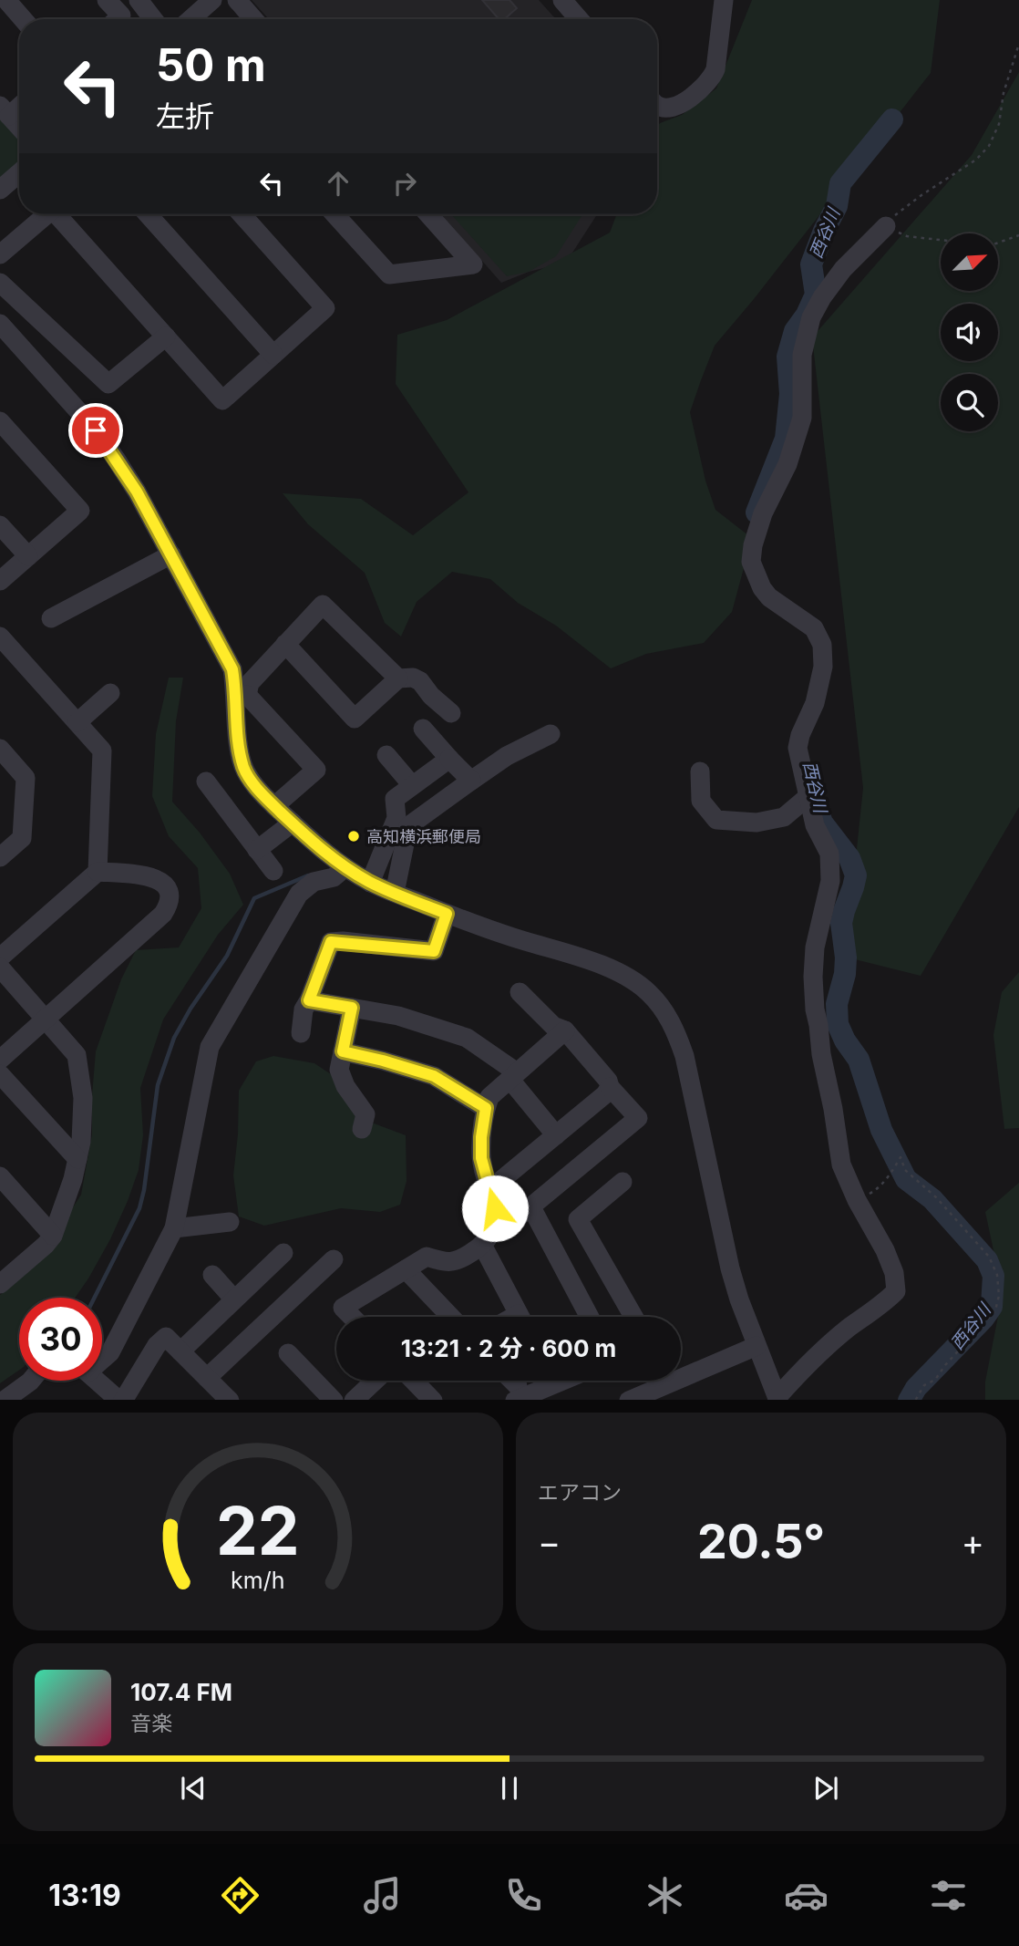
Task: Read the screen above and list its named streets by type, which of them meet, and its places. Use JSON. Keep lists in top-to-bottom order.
{
  "water": ["西谷川"],
  "places": ["高知横浜郵便局"],
  "north": "top right",
  "page": {
    "turn": ["50 m", "左折"],
    "limit": "30",
    "trip": "13:21 · 2 分 · 600 m",
    "tile": "エアコン",
    "heat": ["−", "20.5°", "+"],
    "song": ["107.4 FM", "音楽"],
    "tabs": "13:19",
    "gauge": ["22", "km/h"]
  }
}
